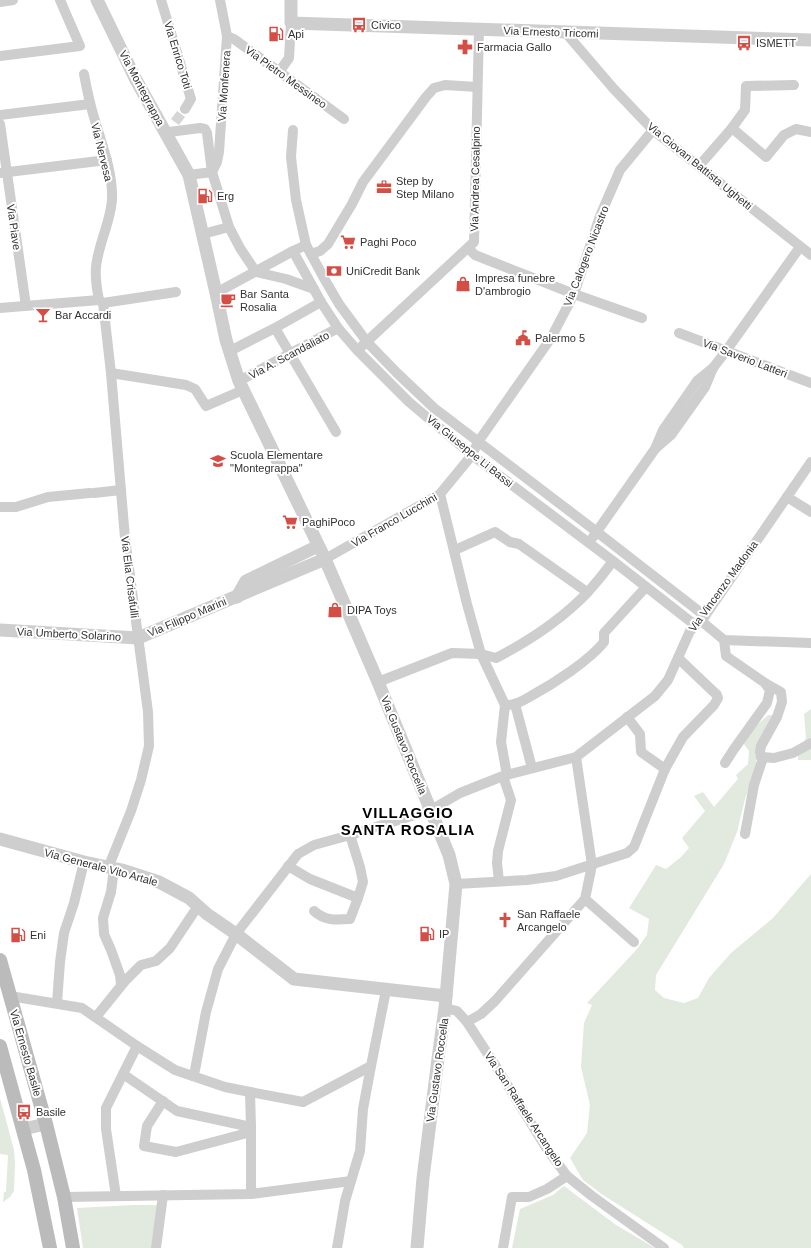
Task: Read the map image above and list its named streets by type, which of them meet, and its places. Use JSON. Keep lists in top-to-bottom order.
{
  "streets": {
    "main road": ["Via Ernesto Basile"],
    "street": [
      "Via Ernesto Tricomi",
      "Via Enrico Toti",
      "Via Pietro Messineo",
      "Via Monfenera",
      "Via Montegrappa",
      "Via Nervesa",
      "Via Giovan Battista Ughetti",
      "Via Andrea Cesalpino",
      "Via Piave",
      "Via Calogero Nicastro",
      "Via A. Scandaliato",
      "Via Saverio Latteri",
      "Via Giuseppe Li Bassi",
      "Via Franco Lucchini",
      "Via Elia Crisafulli",
      "Via Vincenzo Madonia",
      "Via Filippo Marini",
      "Via Umberto Solarino",
      "Via Gustavo Roccella",
      "Via Generale Vito Artale",
      "Via San Raffaele Arcangelo"
    ]
  },
  "crossings": [
    ["Via Ernesto Tricomi", "Via Giovan Battista Ughetti"],
    ["Via Ernesto Tricomi", "Via Andrea Cesalpino"],
    ["Via Pietro Messineo", "Via Monfenera"],
    ["Via Montegrappa", "Via Gustavo Roccella"],
    ["Via Nervesa", "Via Elia Crisafulli"],
    ["Via Giovan Battista Ughetti", "Via Calogero Nicastro"],
    ["Via Andrea Cesalpino", "Via Giuseppe Li Bassi"],
    ["Via Calogero Nicastro", "Via Giuseppe Li Bassi"],
    ["Via Calogero Nicastro", "Via Franco Lucchini"],
    ["Via A. Scandaliato", "Via Giuseppe Li Bassi"],
    ["Via A. Scandaliato", "Via Elia Crisafulli"],
    ["Via A. Scandaliato", "Via Gustavo Roccella"],
    ["Via Giuseppe Li Bassi", "Via Franco Lucchini"],
    ["Via Giuseppe Li Bassi", "Via Vincenzo Madonia"],
    ["Via Franco Lucchini", "Via Filippo Marini"],
    ["Via Franco Lucchini", "Via Gustavo Roccella"],
    ["Via Elia Crisafulli", "Via Filippo Marini"],
    ["Via Elia Crisafulli", "Via Umberto Solarino"],
    ["Via Elia Crisafulli", "Via Generale Vito Artale"],
    ["Via Vincenzo Madonia", "Via Gustavo Roccella"],
    ["Via Vincenzo Madonia", "Via Generale Vito Artale"],
    ["Via Filippo Marini", "Via Umberto Solarino"],
    ["Via Filippo Marini", "Via Gustavo Roccella"],
    ["Via Gustavo Roccella", "Via Generale Vito Artale"],
    ["Via Gustavo Roccella", "Via San Raffaele Arcangelo"],
    ["Via Generale Vito Artale", "Via San Raffaele Arcangelo"]
  ],
  "districts": ["VILLAGGIO SANTA ROSALIA"],
  "places": {
    "bus stop": ["Civico", "ISMETT", "Basile"],
    "fuel station": [
      "Api",
      "Erg",
      "IP",
      "Eni"
    ],
    "pharmacy": ["Farmacia Gallo"],
    "office": ["Step by Step Milano"],
    "supermarket": ["Paghi Poco", "PaghiPoco"],
    "bank": ["UniCredit Bank"],
    "shop": ["Impresa funebre D'ambrogio", "DIPA Toys"],
    "cafe": ["Bar Santa Rosalia"],
    "bar": ["Bar Accardi"],
    "public building": ["Palermo 5"],
    "school or university": ["Scuola Elementare \"Montegrappa\""],
    "church": ["San Raffaele Arcangelo"]
  }
}
